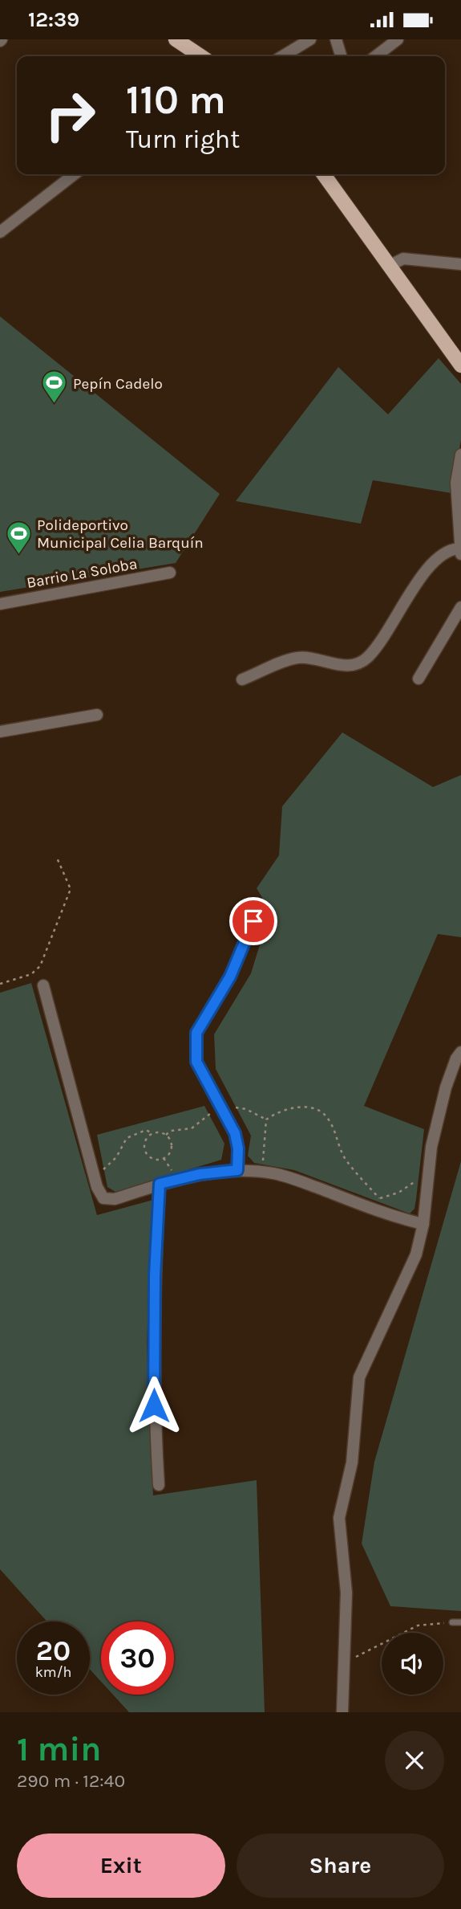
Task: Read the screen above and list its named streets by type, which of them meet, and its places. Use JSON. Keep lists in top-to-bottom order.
{
  "streets": {
    "street": ["Barrio La Soloba"]
  },
  "places": {
    "sports": ["Pepín Cadelo", "Polideportivo Municipal Celia Barquín"]
  },
  "page": {
    "status": "12:39",
    "turn": ["110 m", "Turn right"],
    "speed": "20 km/h",
    "limit": "30",
    "heading": ["1 min", "290 m · 12:40"],
    "buttons": ["Exit", "Share"]
  }
}
